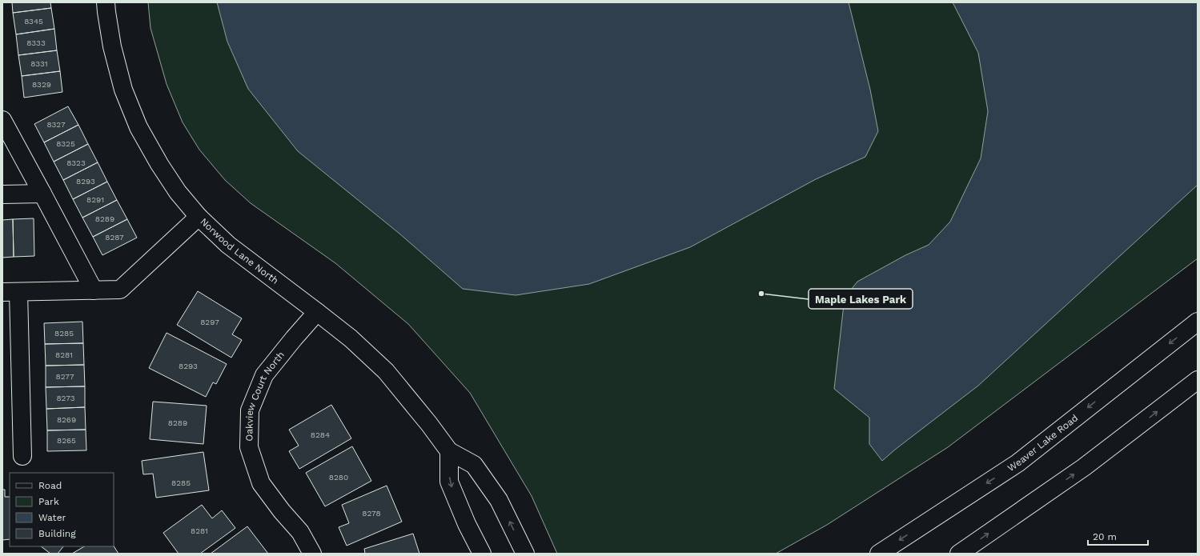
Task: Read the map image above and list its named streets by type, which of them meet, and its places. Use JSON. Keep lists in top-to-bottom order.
{
  "streets": {
    "street": ["Norwood Lane North", "Oakview Court North", "Weaver Lake Road"]
  },
  "crossings": [
    ["Norwood Lane North", "Oakview Court North"]
  ],
  "places": ["Maple Lakes Park"],
  "house_numbers": [
    "8345",
    "8333",
    "8331",
    "8329",
    "8327",
    "8325",
    "8323",
    "8293",
    "8291",
    "8289",
    "8287",
    "8297",
    "8285",
    "8281",
    "8293",
    "8277",
    "8273",
    "8269",
    "8289",
    "8284",
    "8265",
    "8280",
    "8285",
    "8278",
    "8281"
  ],
  "legend": [
    "Road",
    "Park",
    "Water",
    "Building"
  ],
  "scale_bar": "20 m"
}
